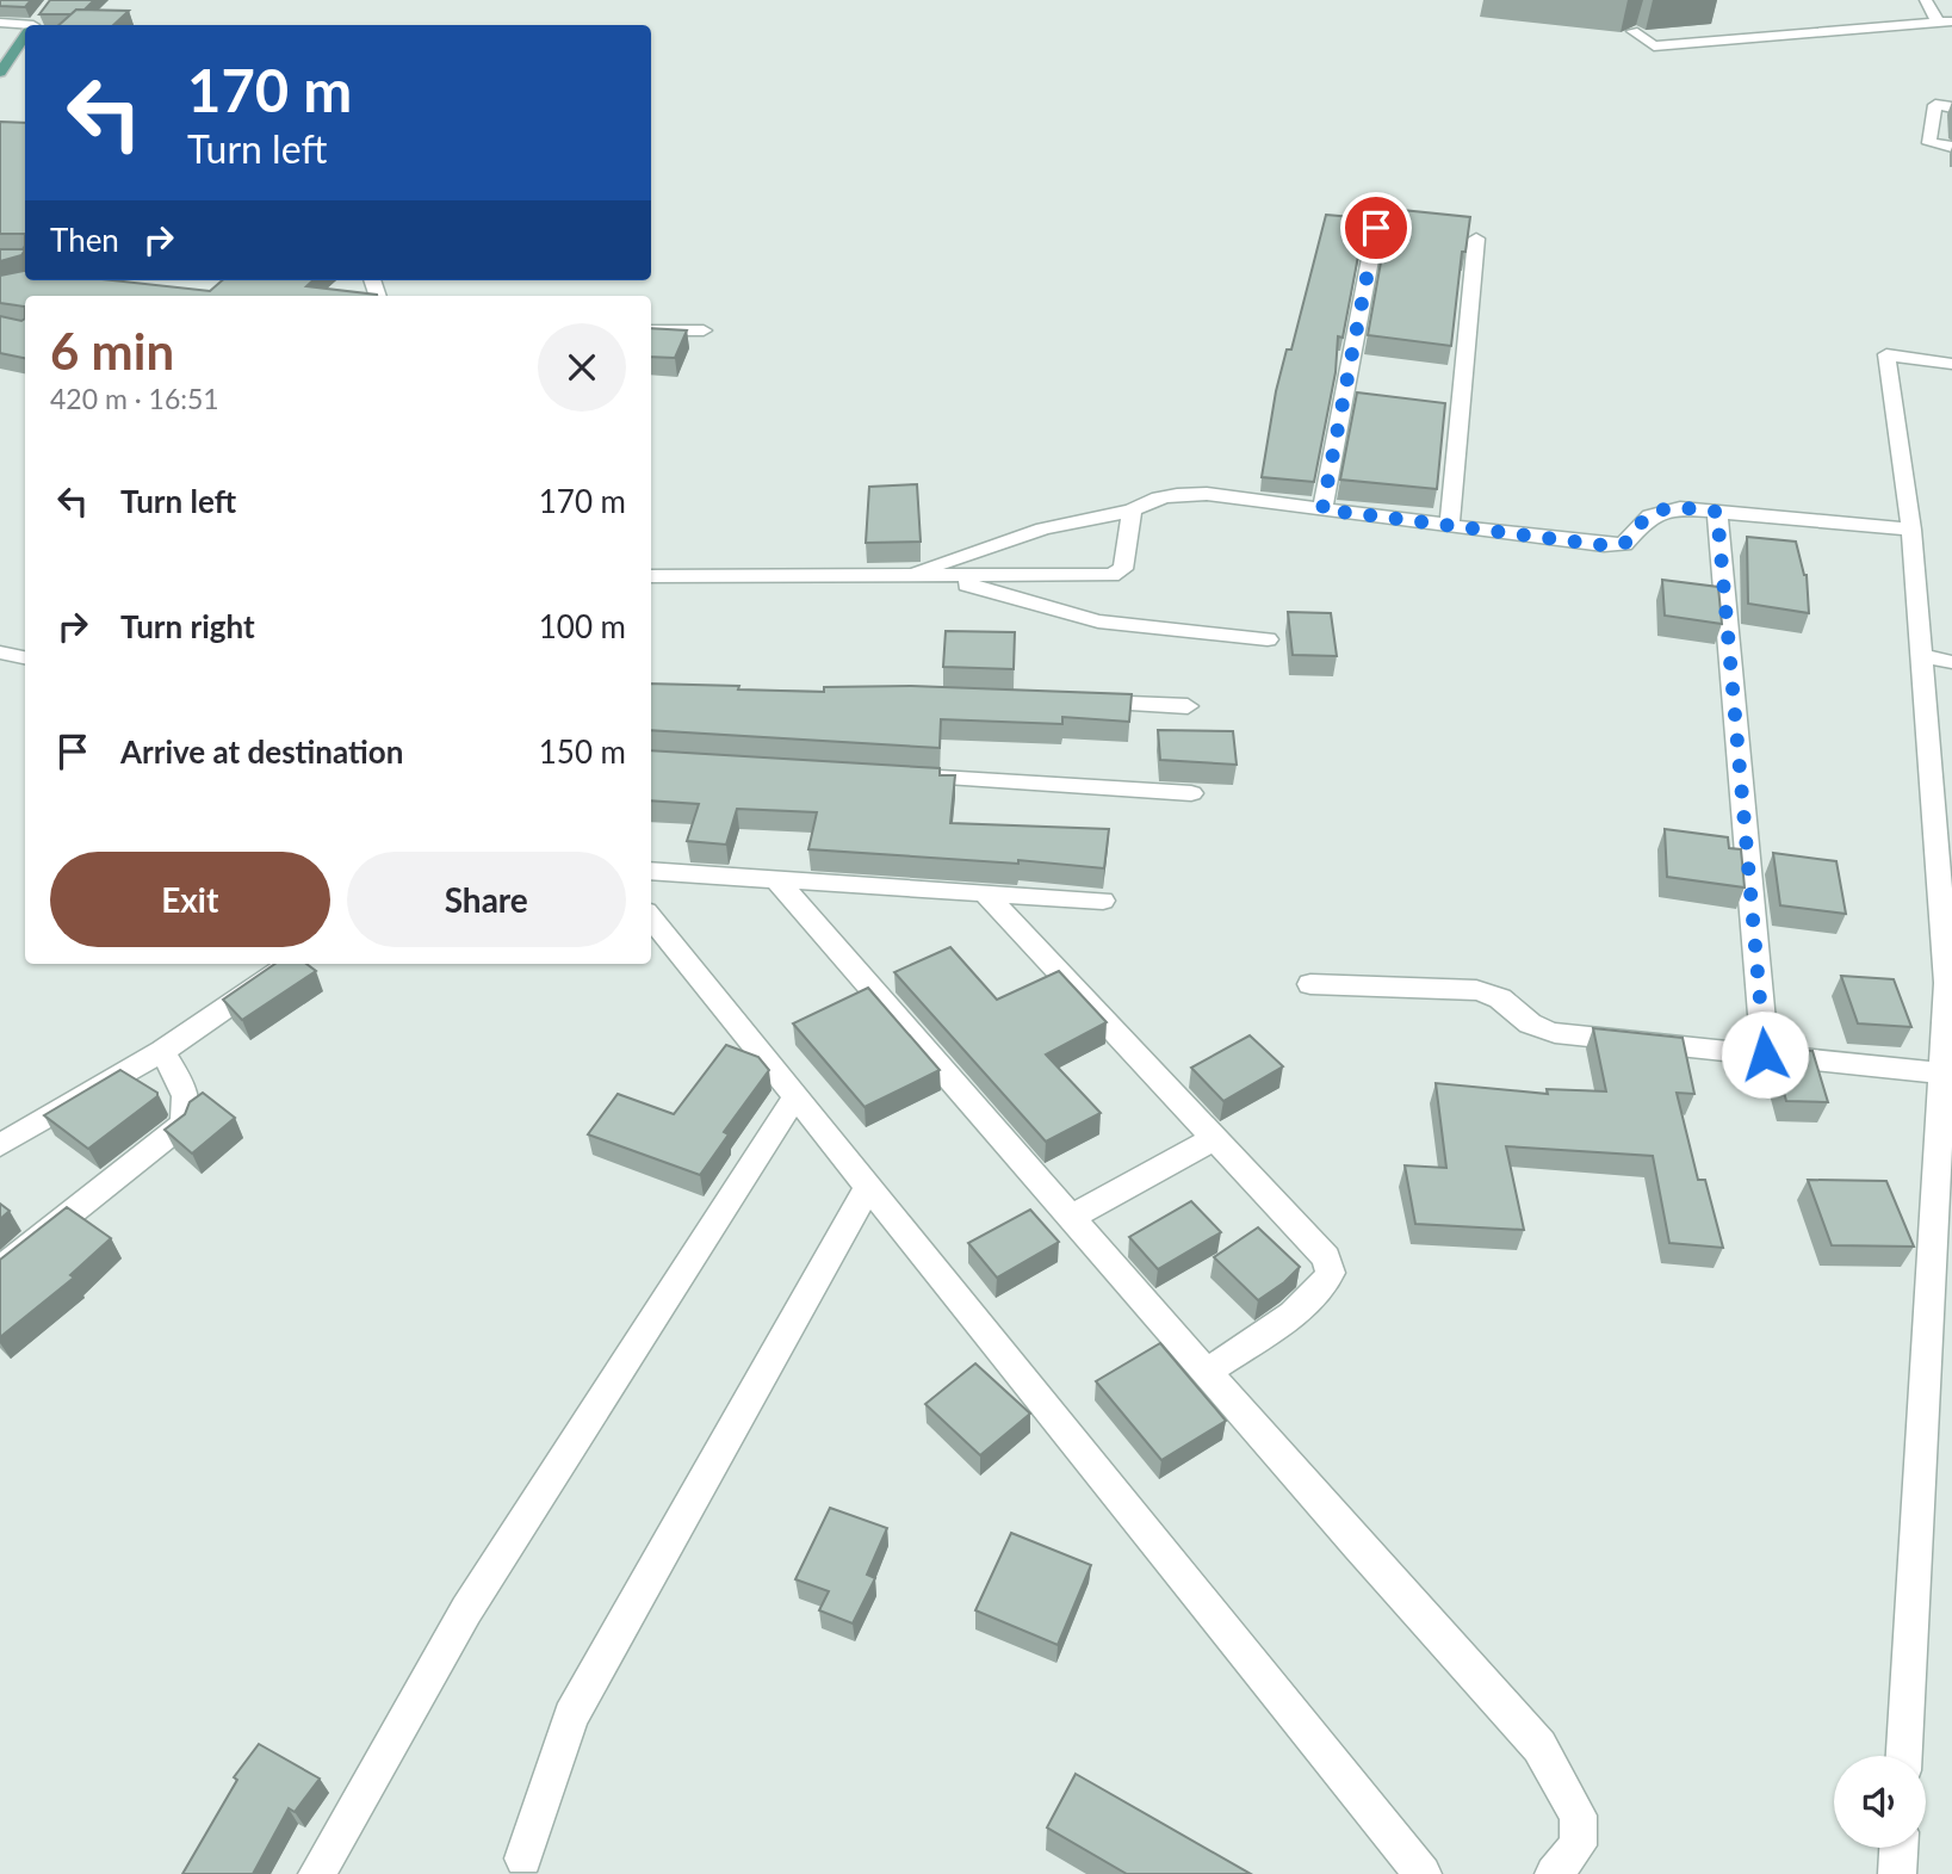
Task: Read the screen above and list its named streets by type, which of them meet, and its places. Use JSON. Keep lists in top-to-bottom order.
{
  "page": {
    "turn": ["170 m", "Turn left"],
    "then": "Then",
    "heading": ["6 min", "420 m · 16:51"],
    "list": [
      {
        "name": "Turn left",
        "value": "170 m"
      },
      {
        "name": "Turn right",
        "value": "100 m"
      },
      {
        "name": "Arrive at destination",
        "value": "150 m"
      }
    ],
    "buttons": ["Exit", "Share"]
  }
}
